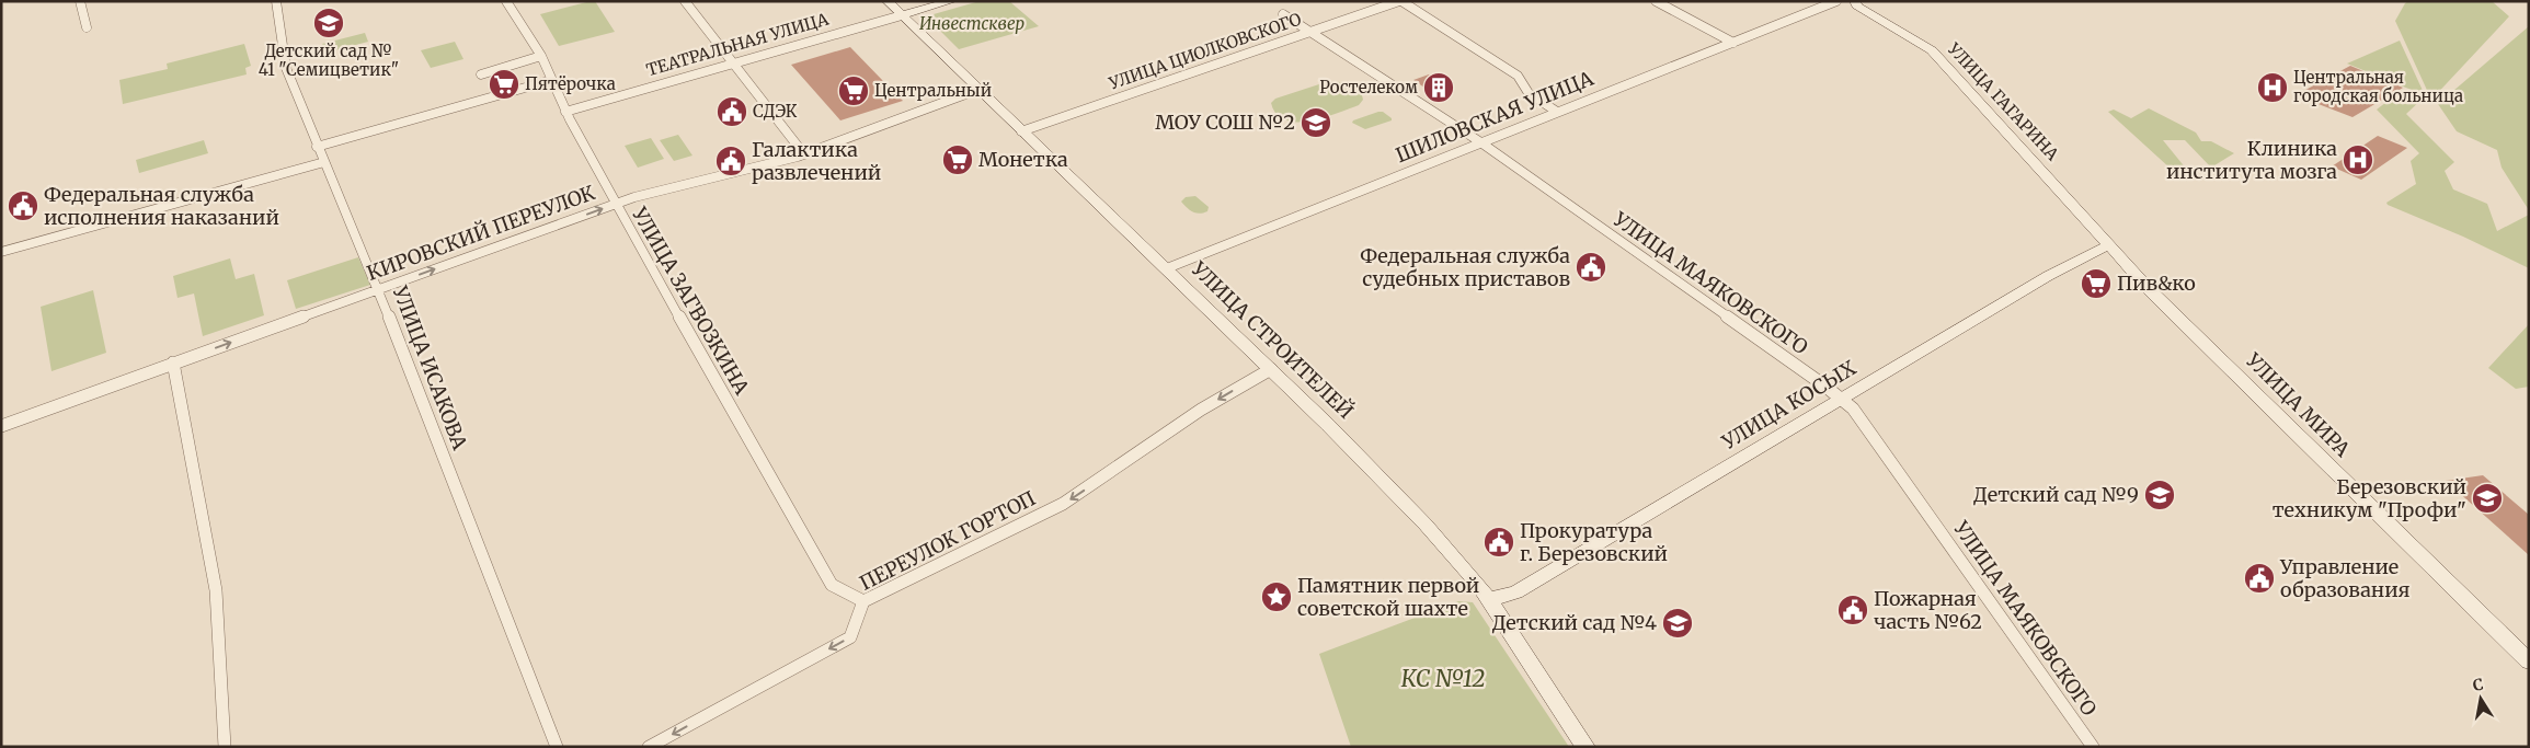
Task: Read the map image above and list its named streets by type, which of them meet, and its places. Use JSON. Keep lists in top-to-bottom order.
{
  "streets": {
    "street": [
      "ТЕАТРАЛЬНАЯ УЛИЦА",
      "УЛИЦА ЦИОЛКОВСКОГО",
      "УЛИЦА ГАГАРИНА",
      "ШИЛОВСКАЯ УЛИЦА",
      "КИРОВСКИЙ ПЕРЕУЛОК",
      "УЛИЦА МАЯКОВСКОГО",
      "УЛИЦА ЗАГВОЗКИНА",
      "УЛИЦА СТРОИТЕЛЕЙ",
      "УЛИЦА ИСАКОВА",
      "УЛИЦА КОСЫХ",
      "УЛИЦА МИРА",
      "ПЕРЕУЛОК ГОРТОП"
    ]
  },
  "crossings": [
    ["ТЕАТРАЛЬНАЯ УЛИЦА", "УЛИЦА ЗАГВОЗКИНА"],
    ["ТЕАТРАЛЬНАЯ УЛИЦА", "УЛИЦА СТРОИТЕЛЕЙ"],
    ["УЛИЦА ЦИОЛКОВСКОГО", "ШИЛОВСКАЯ УЛИЦА"],
    ["УЛИЦА ЦИОЛКОВСКОГО", "УЛИЦА МАЯКОВСКОГО"],
    ["УЛИЦА ЦИОЛКОВСКОГО", "УЛИЦА СТРОИТЕЛЕЙ"],
    ["УЛИЦА ГАГАРИНА", "УЛИЦА КОСЫХ"],
    ["УЛИЦА ГАГАРИНА", "УЛИЦА МИРА"],
    ["ШИЛОВСКАЯ УЛИЦА", "УЛИЦА МАЯКОВСКОГО"],
    ["ШИЛОВСКАЯ УЛИЦА", "УЛИЦА СТРОИТЕЛЕЙ"],
    ["КИРОВСКИЙ ПЕРЕУЛОК", "УЛИЦА ЗАГВОЗКИНА"],
    ["КИРОВСКИЙ ПЕРЕУЛОК", "УЛИЦА СТРОИТЕЛЕЙ"],
    ["КИРОВСКИЙ ПЕРЕУЛОК", "УЛИЦА ИСАКОВА"],
    ["УЛИЦА МАЯКОВСКОГО", "УЛИЦА КОСЫХ"],
    ["УЛИЦА ЗАГВОЗКИНА", "ПЕРЕУЛОК ГОРТОП"],
    ["УЛИЦА СТРОИТЕЛЕЙ", "УЛИЦА КОСЫХ"],
    ["УЛИЦА СТРОИТЕЛЕЙ", "ПЕРЕУЛОК ГОРТОП"],
    ["УЛИЦА КОСЫХ", "УЛИЦА МИРА"]
  ],
  "one_way": ["КИРОВСКИЙ ПЕРЕУЛОК", "ПЕРЕУЛОК ГОРТОП"],
  "parks": ["Инвестсквер", "КС №12"],
  "places": {
    "school or university": [
      "Детский сад № 41 \"Семицветик\"",
      "МОУ СОШ №2",
      "Детский сад №9",
      "Березовский техникум \"Профи\"",
      "Детский сад №4"
    ],
    "supermarket": [
      "Пятёрочка",
      "Центральный",
      "Монетка",
      "Пив&ко"
    ],
    "building": ["Ростелеком"],
    "hospital": ["Центральная городская больница", "Клиника института мозга"],
    "public building": [
      "СДЭК",
      "Галактика развлечений",
      "Федеральная служба исполнения наказаний",
      "Федеральная служба судебных приставов",
      "Прокуратура г. Березовский",
      "Управление образования",
      "Пожарная часть №62"
    ],
    "place": ["Памятник первой советской шахте"]
  },
  "north": "top"
}
